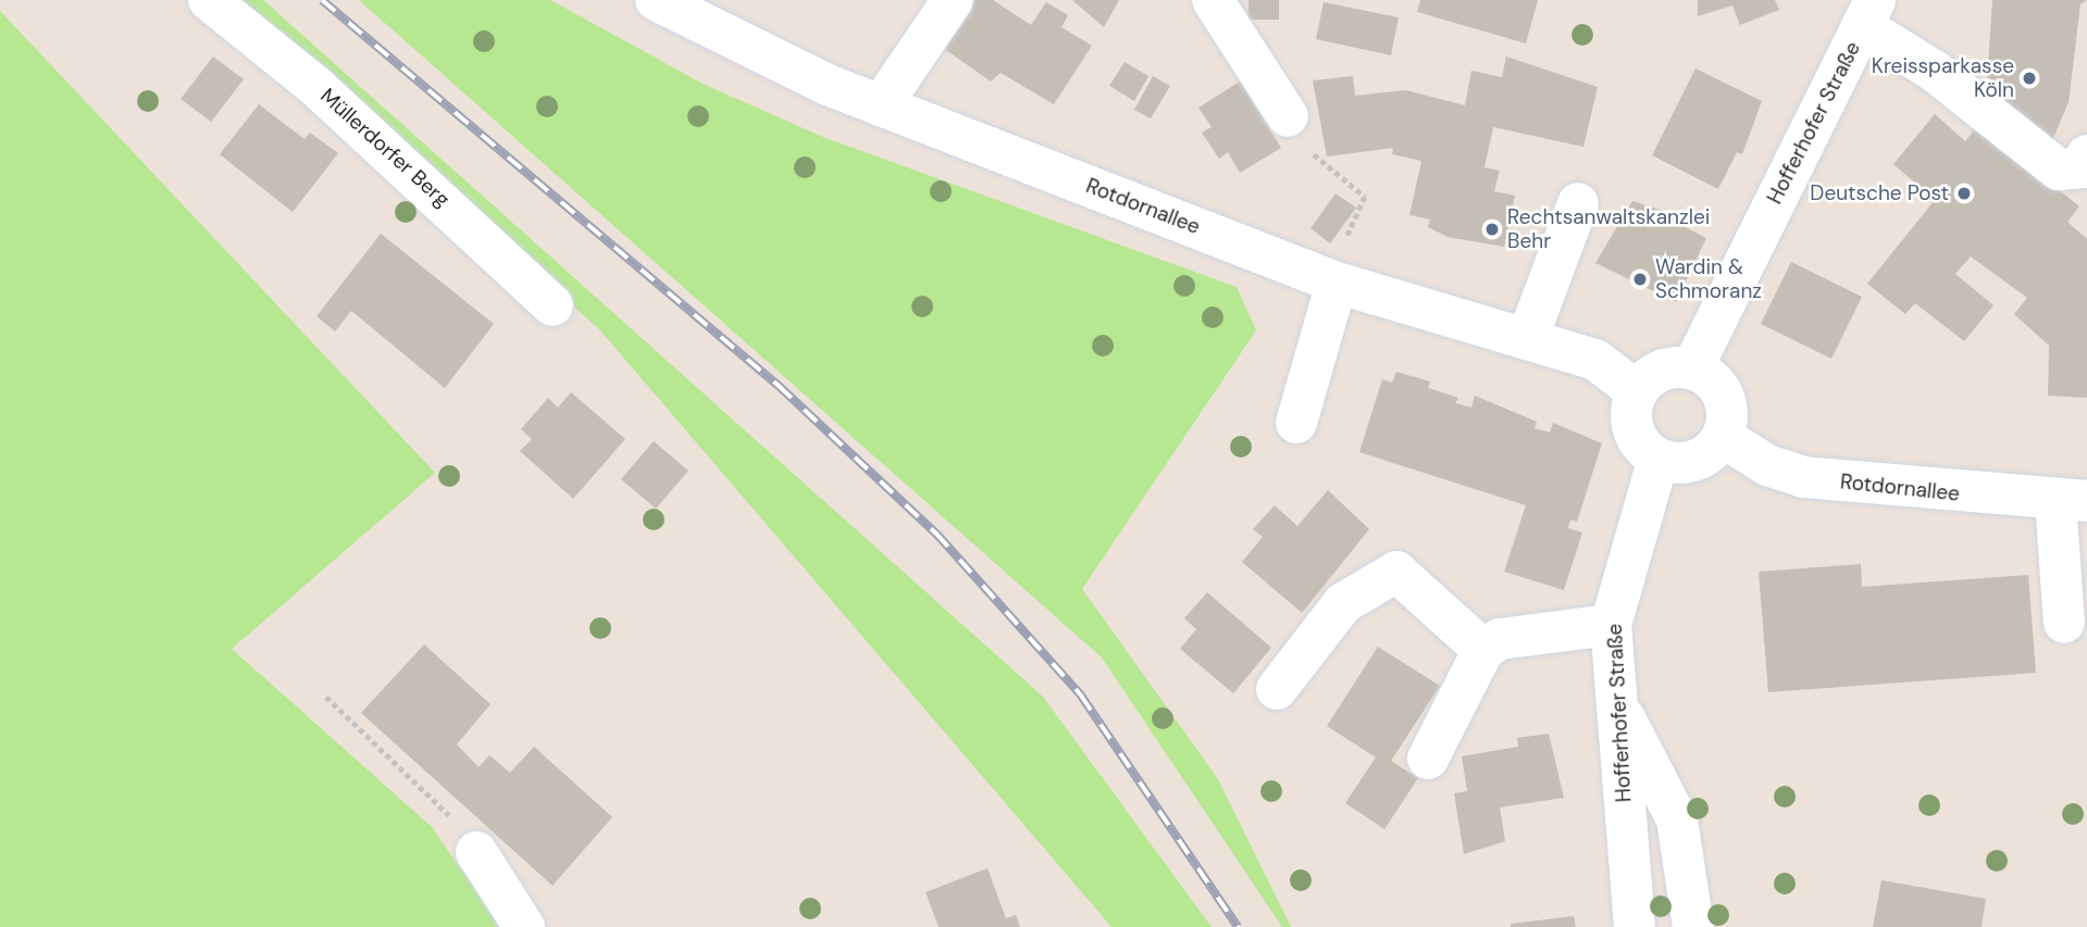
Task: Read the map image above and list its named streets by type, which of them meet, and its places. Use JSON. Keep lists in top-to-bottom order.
{
  "streets": {
    "street": ["Hofferhofer Straße", "Müllerdorfer Berg", "Rotdornallee"]
  },
  "crossings": [
    ["Hofferhofer Straße", "Rotdornallee"]
  ],
  "places": [
    "Kreissparkasse Köln",
    "Deutsche Post",
    "Rechtsanwaltskanzlei Behr",
    "Wardin & Schmoranz"
  ]
}
